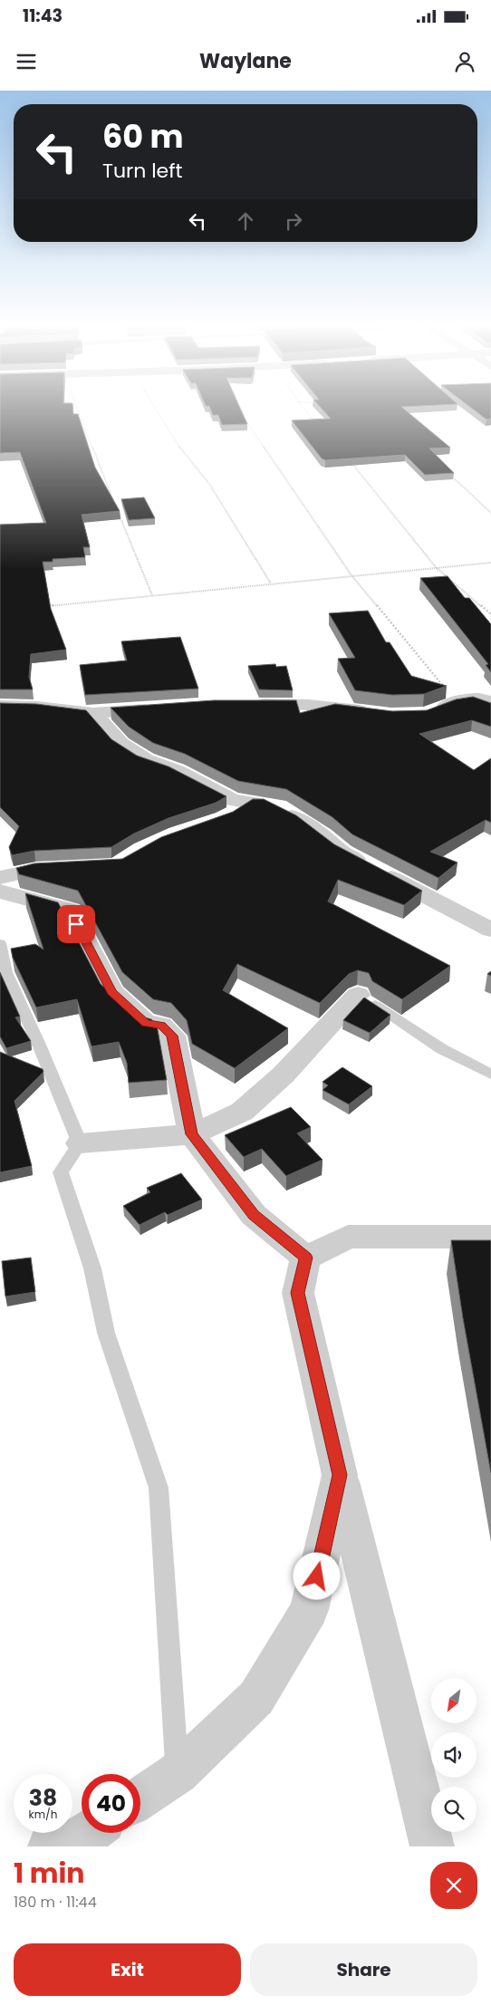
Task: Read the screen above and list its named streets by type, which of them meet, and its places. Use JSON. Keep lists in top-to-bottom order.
{
  "north": "bottom left",
  "page": {
    "status": "11:43",
    "header": "Waylane",
    "turn": ["60 m", "Turn left"],
    "speed": "38 km/h",
    "limit": "40",
    "heading": ["1 min", "180 m · 11:44"],
    "buttons": ["Exit", "Share"]
  }
}
